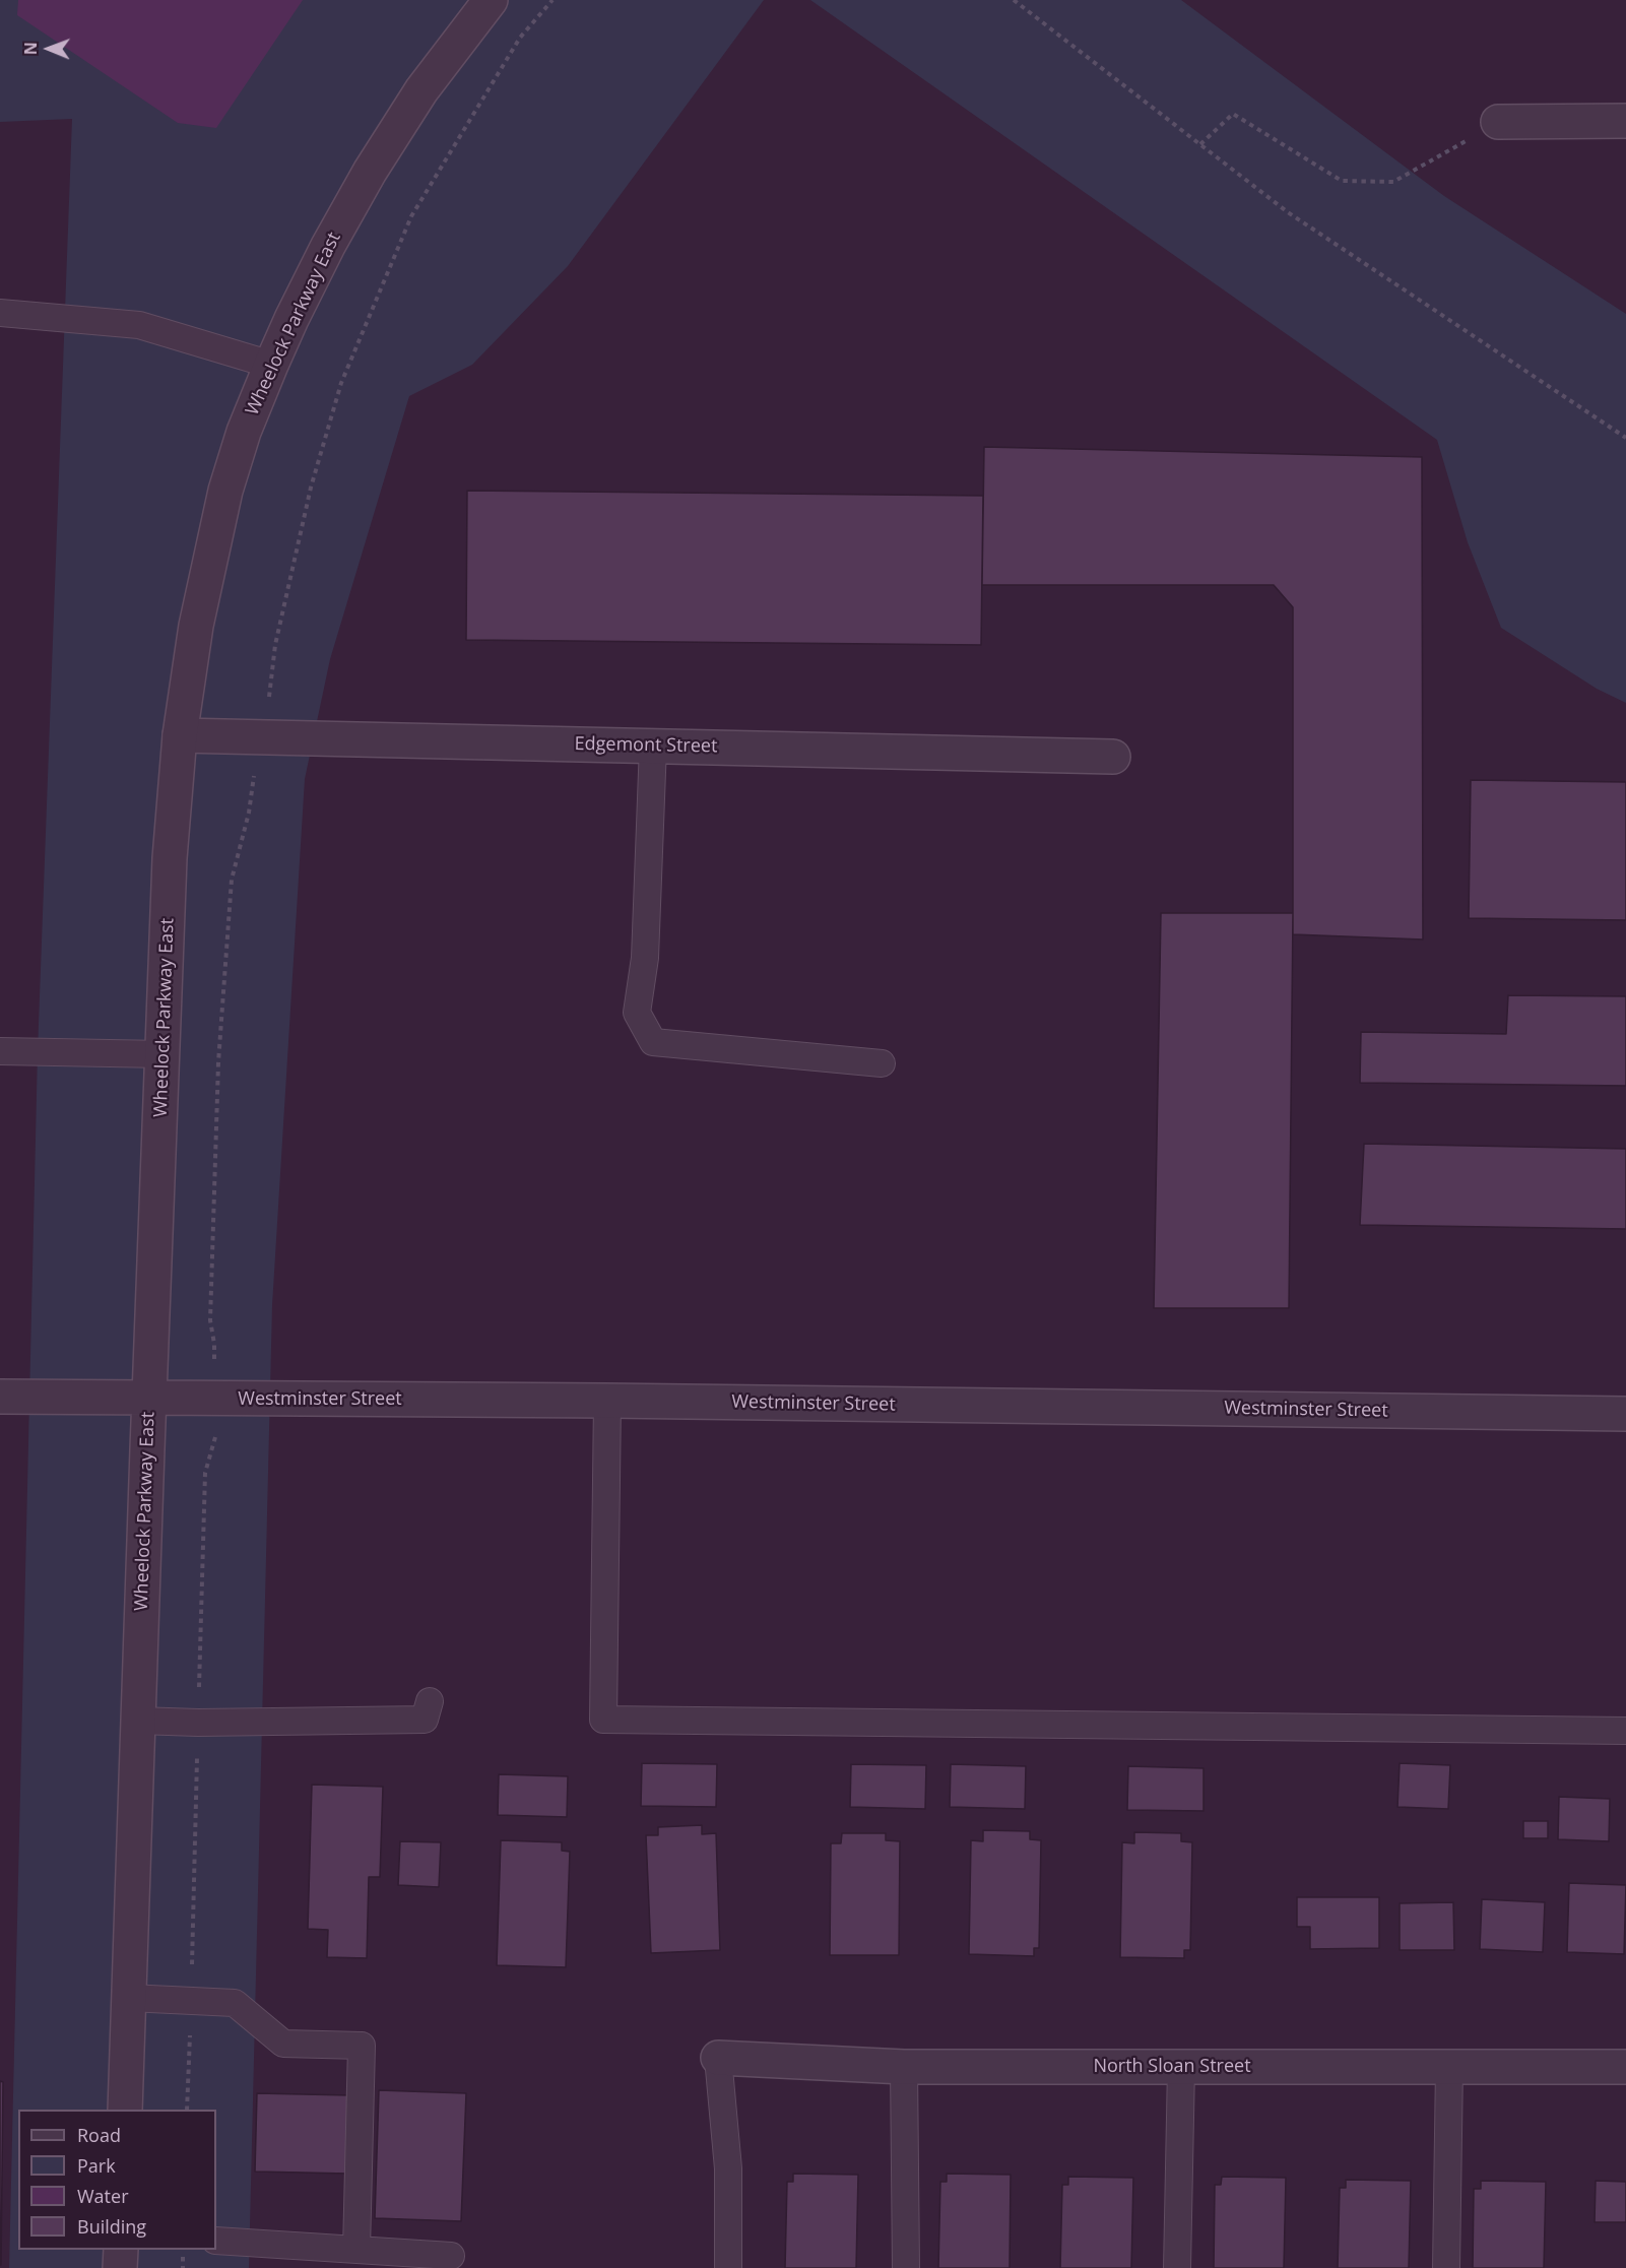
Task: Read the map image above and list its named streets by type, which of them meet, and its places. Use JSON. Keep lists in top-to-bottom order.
{
  "streets": {
    "street": [
      "Wheelock Parkway East",
      "Edgemont Street",
      "Westminster Street",
      "North Sloan Street"
    ]
  },
  "crossings": [
    ["Wheelock Parkway East", "Edgemont Street"],
    ["Wheelock Parkway East", "Westminster Street"]
  ],
  "legend": [
    "Road",
    "Park",
    "Water",
    "Building"
  ],
  "north": "left"
}
